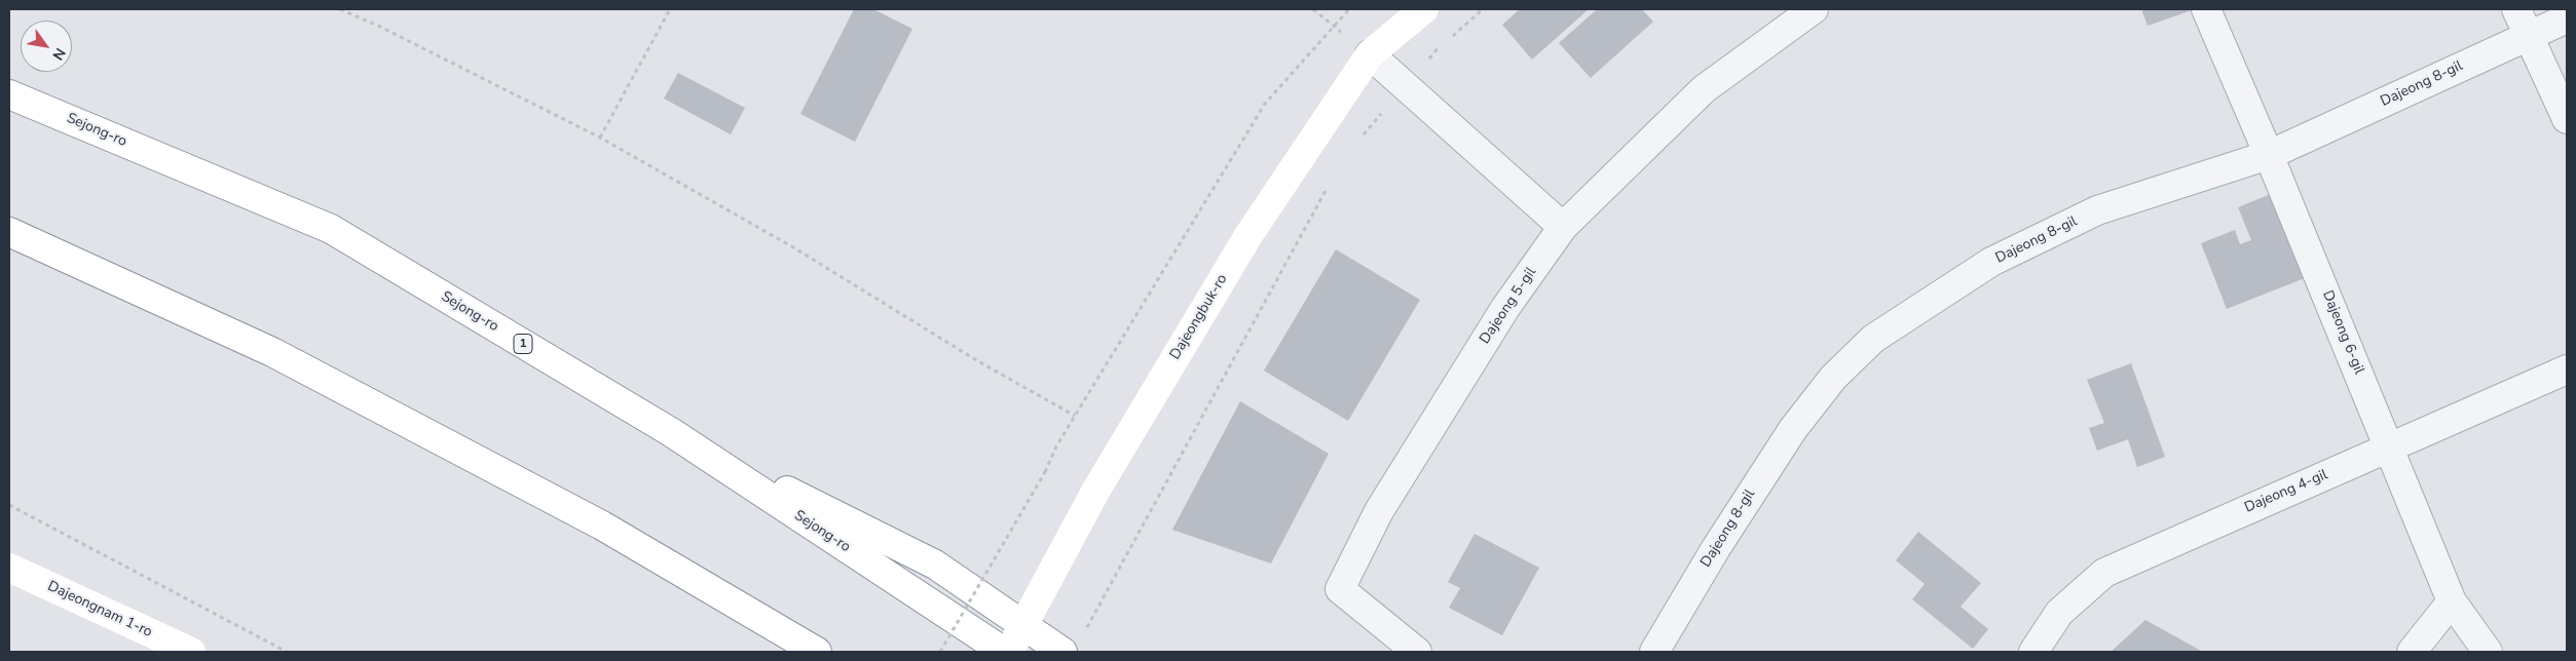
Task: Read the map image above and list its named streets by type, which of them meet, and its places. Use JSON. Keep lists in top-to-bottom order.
{
  "streets": {
    "main road": [
      "Sejong-ro",
      "Dajeongbuk-ro",
      "1",
      "Dajeongnam 1-ro"
    ],
    "street": [
      "Dajeong 8-gil",
      "Dajeong 5-gil",
      "Dajeong 6-gil",
      "Dajeong 4-gil"
    ]
  },
  "crossings": [
    ["Dajeong 8-gil", "Dajeong 6-gil"],
    ["Dajeong 6-gil", "Dajeong 4-gil"]
  ],
  "north": "bottom right"
}
